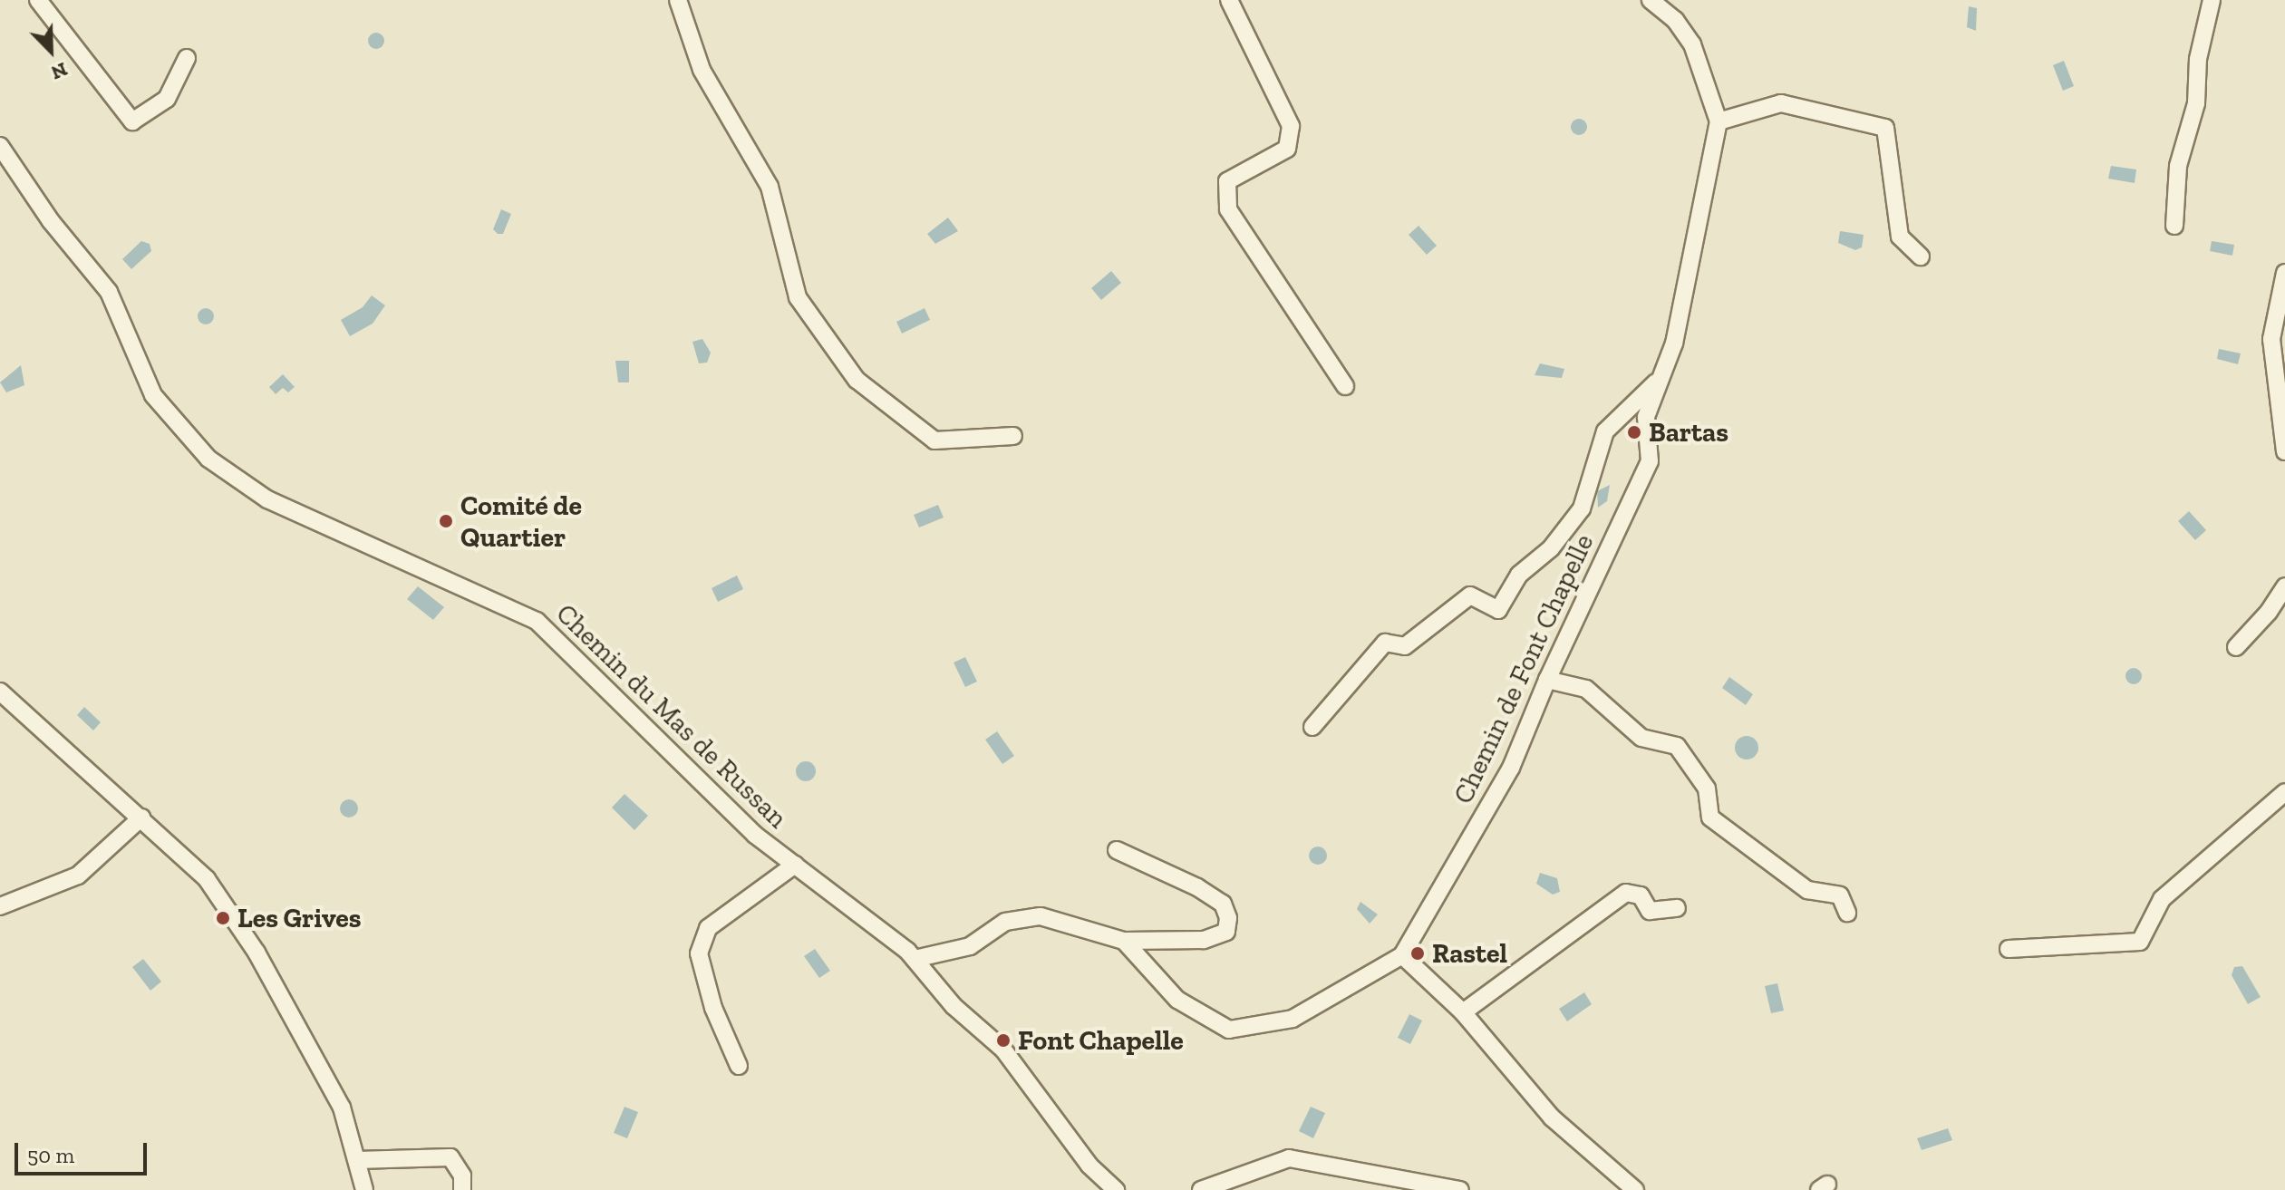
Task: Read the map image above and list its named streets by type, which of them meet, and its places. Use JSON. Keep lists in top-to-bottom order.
{
  "streets": {
    "street": ["Chemin de Font Chapelle", "Chemin du Mas de Russan"]
  },
  "places": [
    "Bartas",
    "Comité de Quartier",
    "Les Grives",
    "Rastel",
    "Font Chapelle"
  ],
  "scale_bar": "50 m",
  "north": "bottom right"
}
